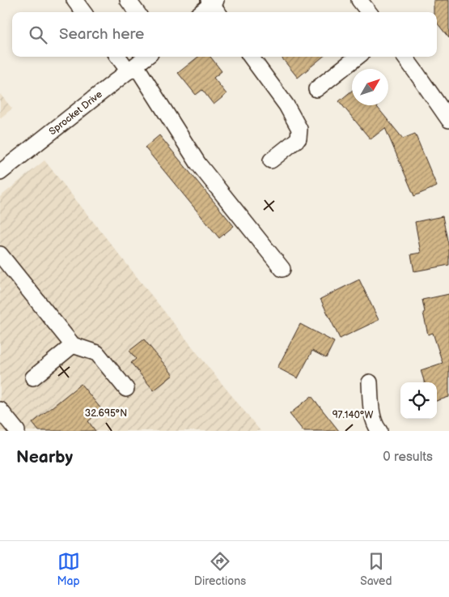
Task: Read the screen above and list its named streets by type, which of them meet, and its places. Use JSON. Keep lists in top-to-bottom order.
{
  "streets": {
    "street": ["Sprocket Drive"]
  },
  "north": "top right",
  "page": {
    "search": "Search here",
    "heading": ["Nearby", "0 results"],
    "nav": ["Map", "Directions", "Saved"]
  },
  "coordinates": ["32.695°N", "97.140°W"]
}
